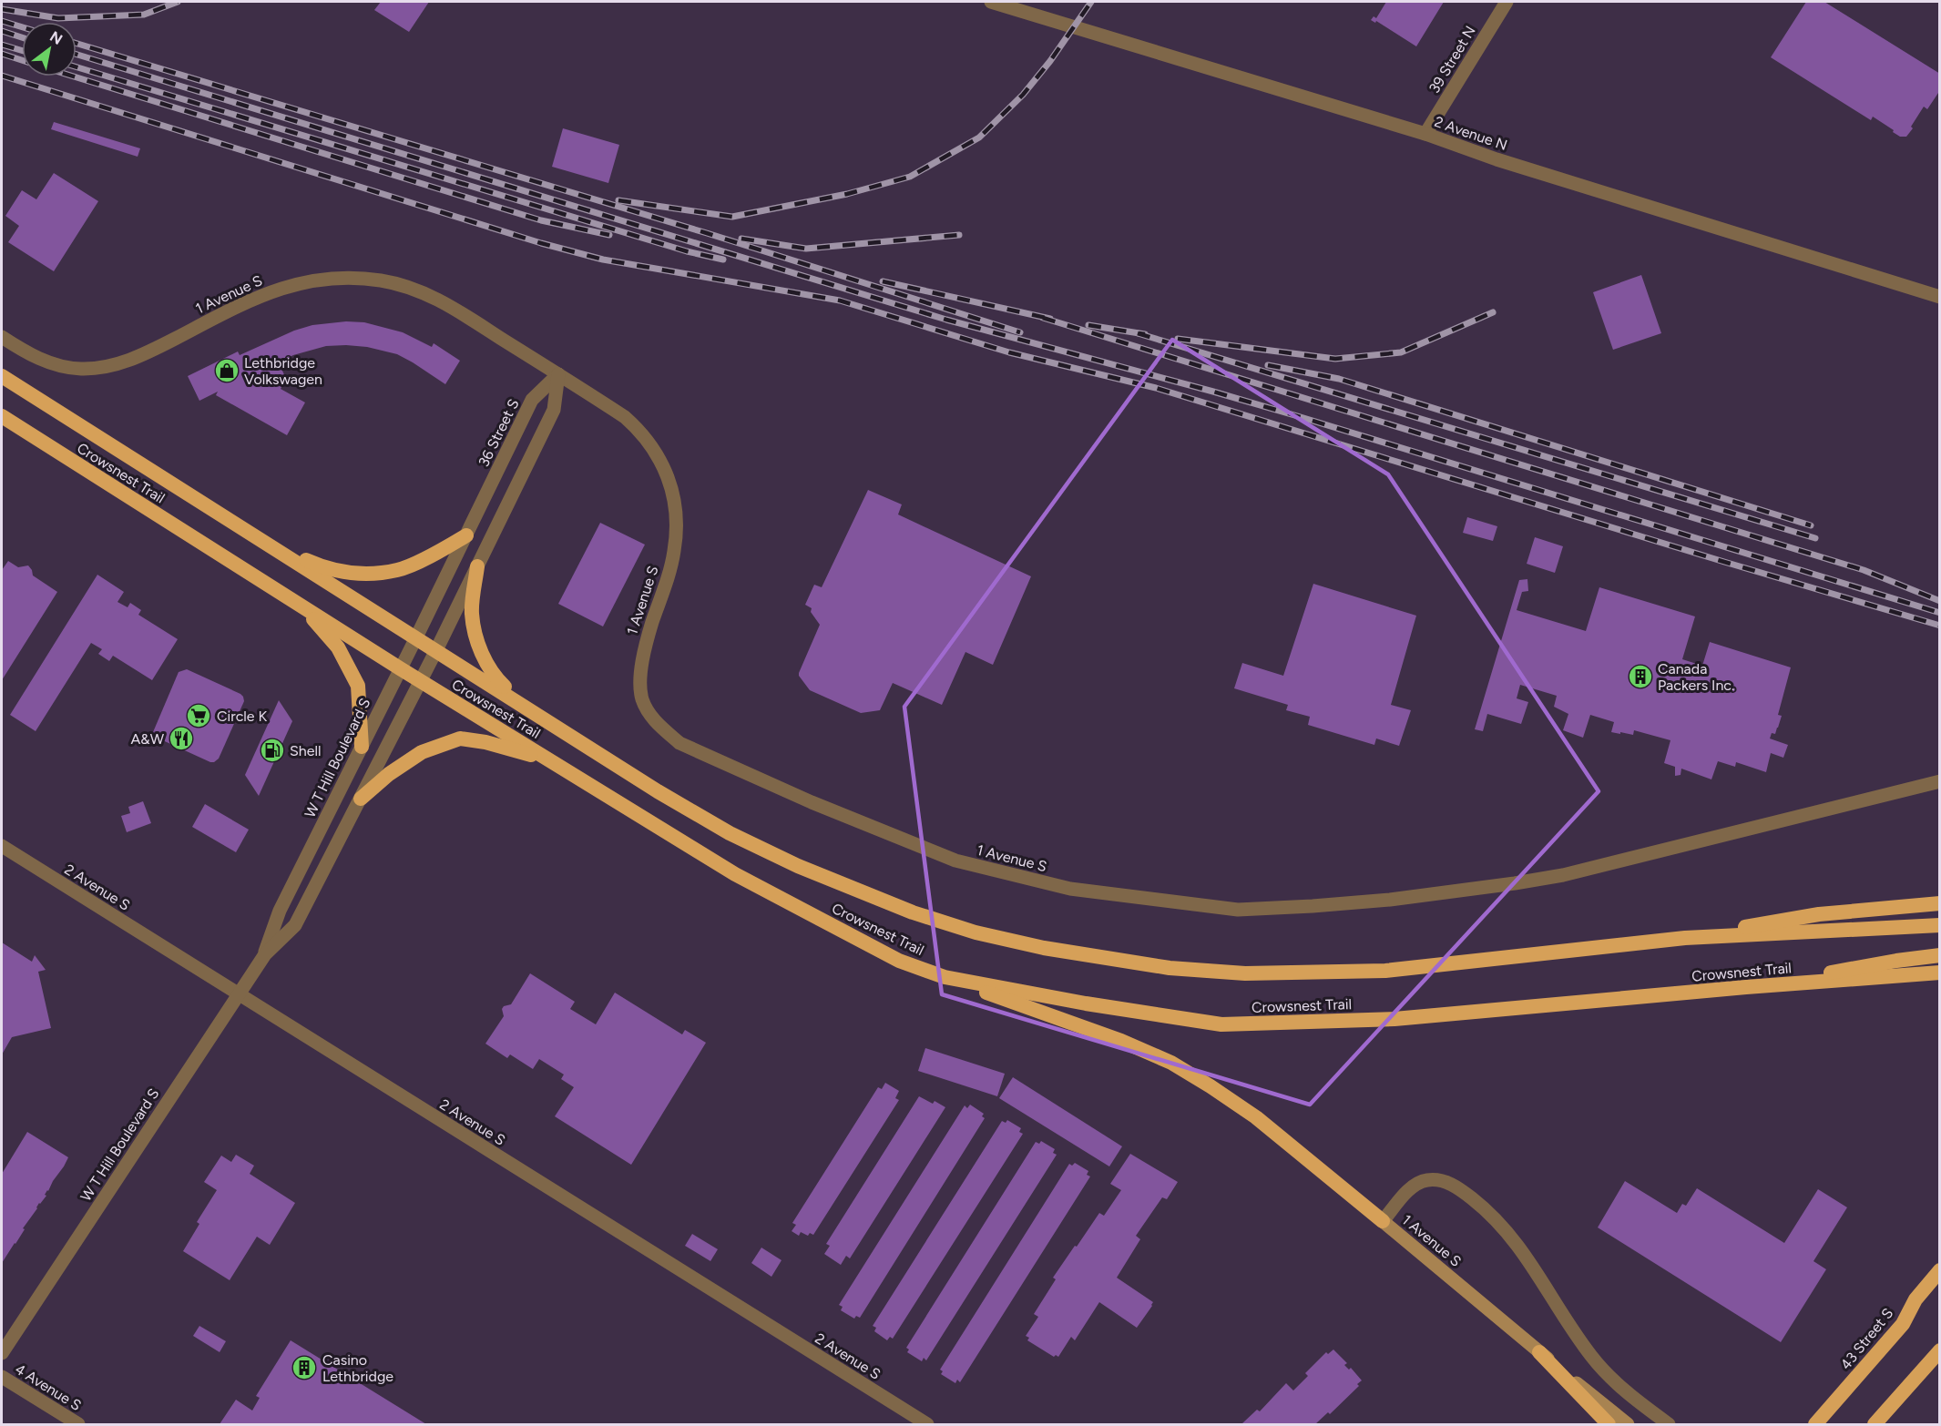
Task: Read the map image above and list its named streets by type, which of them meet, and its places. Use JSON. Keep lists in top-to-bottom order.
{
  "streets": {
    "highway": ["Crowsnest Trail", "43 Street S"],
    "main road": ["1 Avenue S"],
    "street": [
      "39 Street N",
      "2 Avenue N",
      "36 Street S",
      "W T Hill Boulevard S",
      "2 Avenue S",
      "4 Avenue S"
    ]
  },
  "crossings": [
    ["39 Street N", "2 Avenue N"],
    ["1 Avenue S", "36 Street S"],
    ["36 Street S", "Crowsnest Trail"],
    ["36 Street S", "W T Hill Boulevard S"],
    ["Crowsnest Trail", "W T Hill Boulevard S"],
    ["W T Hill Boulevard S", "2 Avenue S"]
  ],
  "places": {
    "shop": ["Lethbridge Volkswagen"],
    "building": ["Canada Packers Inc.", "Casino Lethbridge"],
    "supermarket": ["Circle K"],
    "restaurant": ["A&W"],
    "fuel station": ["Shell"]
  },
  "north": "top right"
}
